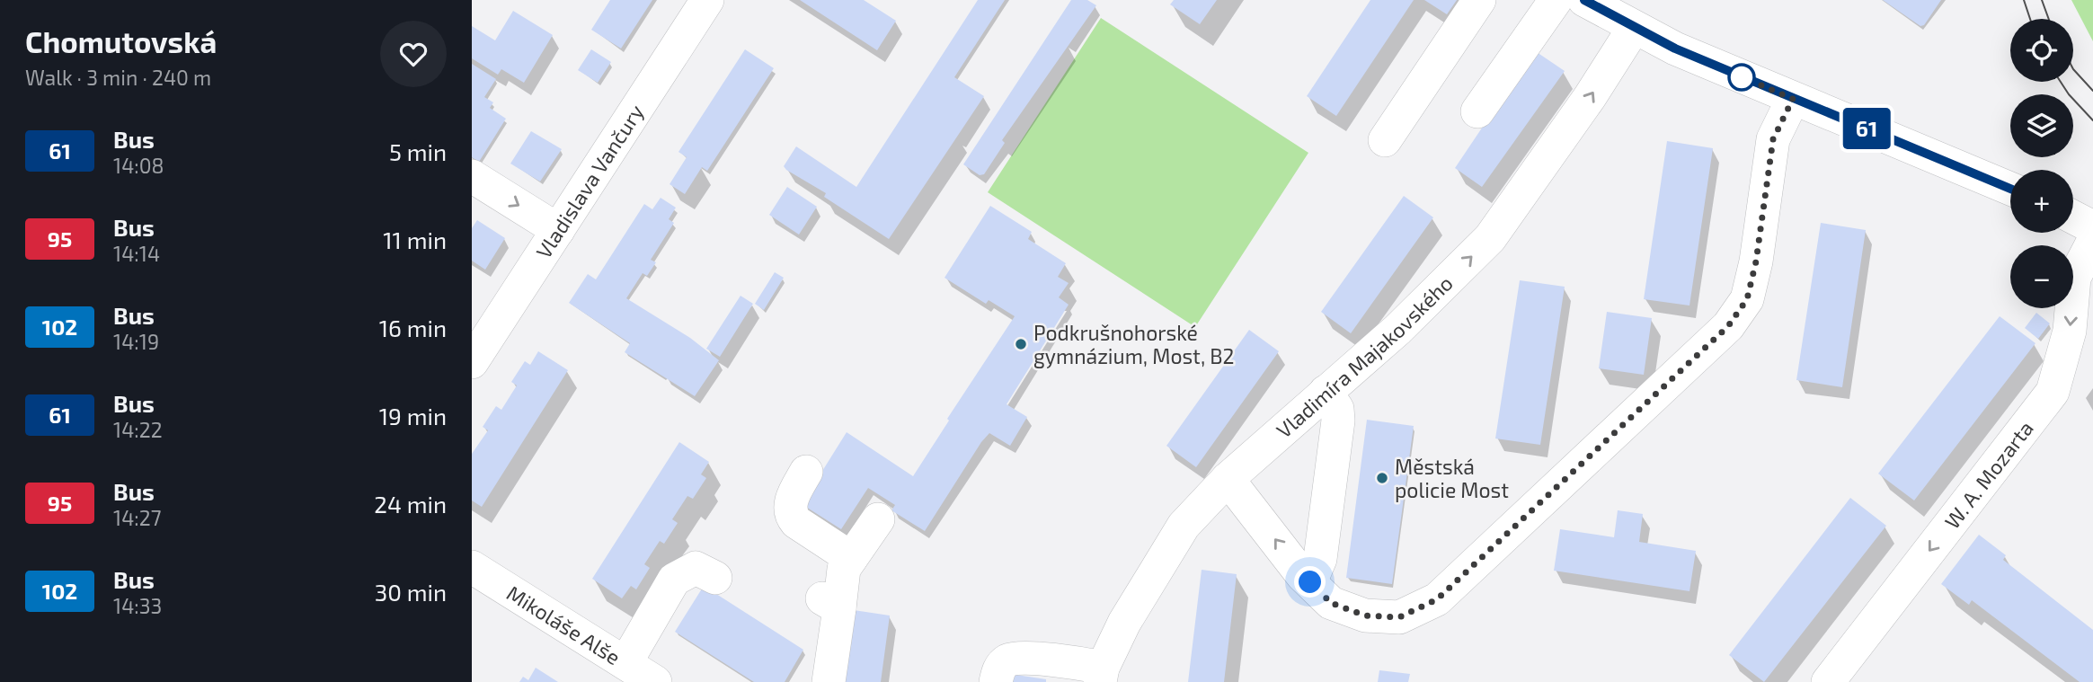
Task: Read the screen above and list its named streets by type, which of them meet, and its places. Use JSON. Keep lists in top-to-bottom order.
{
  "streets": {
    "street": [
      "Vladislava Vančury",
      "Vladimíra Majakovského",
      "W. A. Mozarta",
      "Mikoláše Alše"
    ]
  },
  "one_way": ["W. A. Mozarta"],
  "places": ["Podkrušnohorské gymnázium, Most, B2", "Městská policie Most"],
  "lines": ["bus line 61"],
  "page": {
    "heading": ["Chomutovská", "Walk · 3 min · 240 m"],
    "on_map": "61",
    "map_buttons": ["+", "−"],
    "list": [
      {
        "mark": "61",
        "name": "Bus",
        "note": "14:08",
        "value": "5 min"
      },
      {
        "mark": "95",
        "name": "Bus",
        "note": "14:14",
        "value": "11 min"
      },
      {
        "mark": "102",
        "name": "Bus",
        "note": "14:19",
        "value": "16 min"
      },
      {
        "mark": "61",
        "name": "Bus",
        "note": "14:22",
        "value": "19 min"
      },
      {
        "mark": "95",
        "name": "Bus",
        "note": "14:27",
        "value": "24 min"
      },
      {
        "mark": "102",
        "name": "Bus",
        "note": "14:33",
        "value": "30 min"
      }
    ]
  }
}
